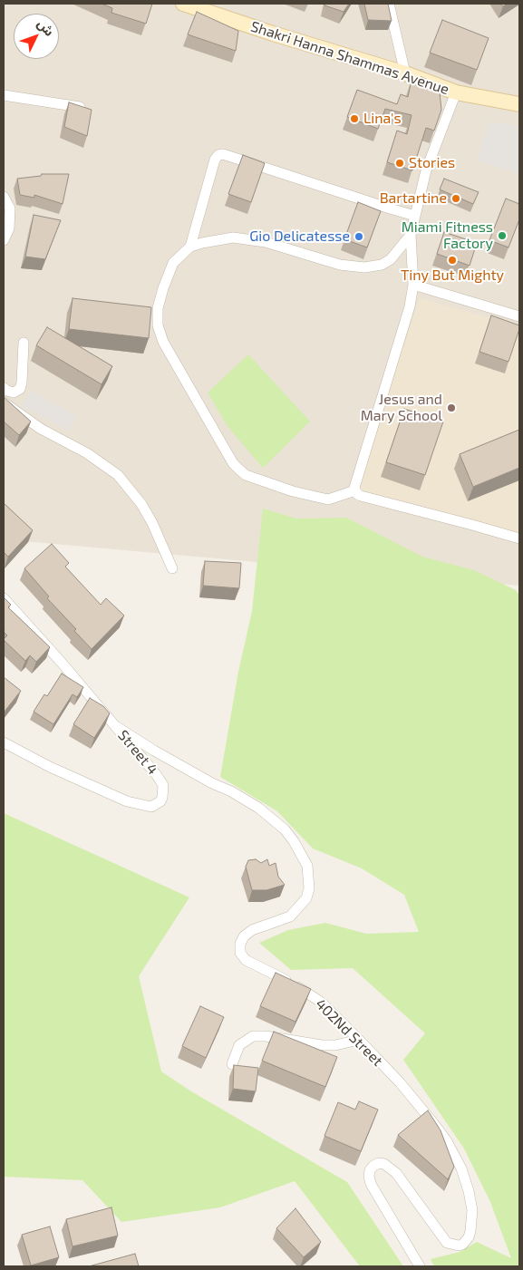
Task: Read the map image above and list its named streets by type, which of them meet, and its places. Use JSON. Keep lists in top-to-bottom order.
{
  "streets": {
    "street": ["Shakri Hanna Shammas Avenue", "Street 4", "402Nd Street"]
  },
  "crossings": [
    ["Street 4", "402Nd Street"]
  ],
  "places": [
    "Lina's",
    "Stories",
    "Bartartine",
    "Miami Fitness Factory",
    "Gio Delicatesse",
    "Tiny But Mighty",
    "Jesus and Mary School"
  ],
  "north": "top right"
}
